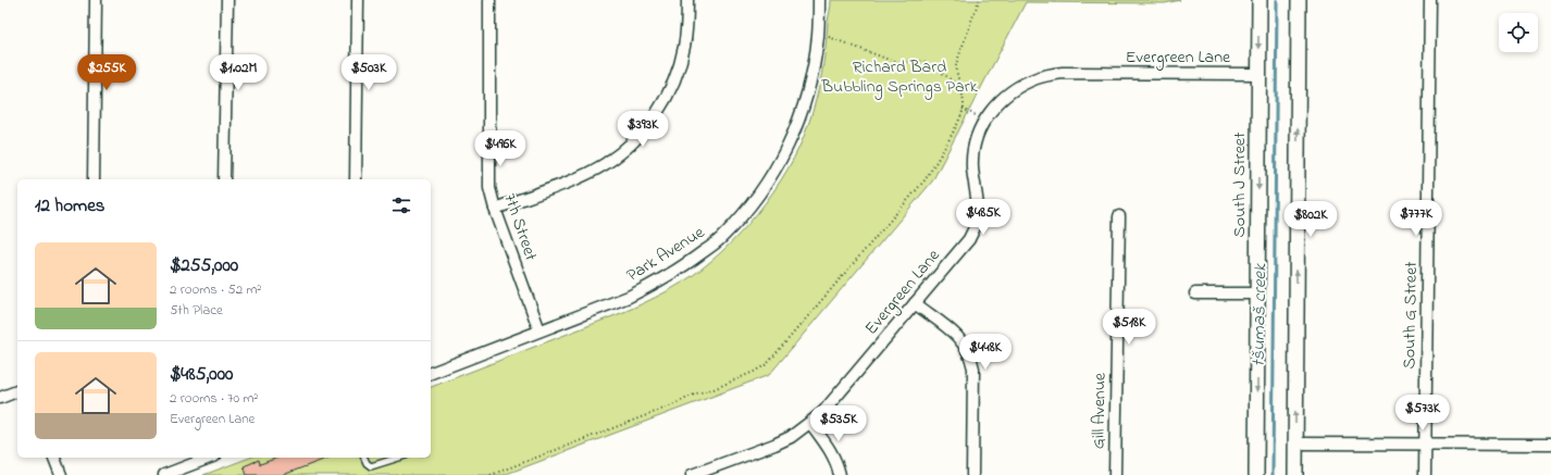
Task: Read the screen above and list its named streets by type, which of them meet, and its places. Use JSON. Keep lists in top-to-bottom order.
{
  "streets": {
    "street": [
      "Evergreen Lane",
      "South J Street",
      "7th Street",
      "Park Avenue",
      "South G Street",
      "Gill Avenue"
    ]
  },
  "crossings": [
    ["Evergreen Lane", "South J Street"],
    ["7th Street", "Park Avenue"]
  ],
  "water": ["tšumaš creek"],
  "parks": ["Richard Bard Bubbling Springs Park"],
  "page": {
    "price": [
      "$255K",
      "$1.02M",
      "$503K",
      "$393K",
      "$496K",
      "$485K",
      "$777K",
      "$802K",
      "$518K",
      "$448K",
      "$573K",
      "$535K"
    ],
    "heading": "12 homes",
    "list": [
      {
        "name": "$255,000",
        "note": "2 rooms · 52 m² · 5th Place"
      },
      {
        "name": "$485,000",
        "note": "2 rooms · 70 m² · Evergreen Lane"
      }
    ]
  }
}
